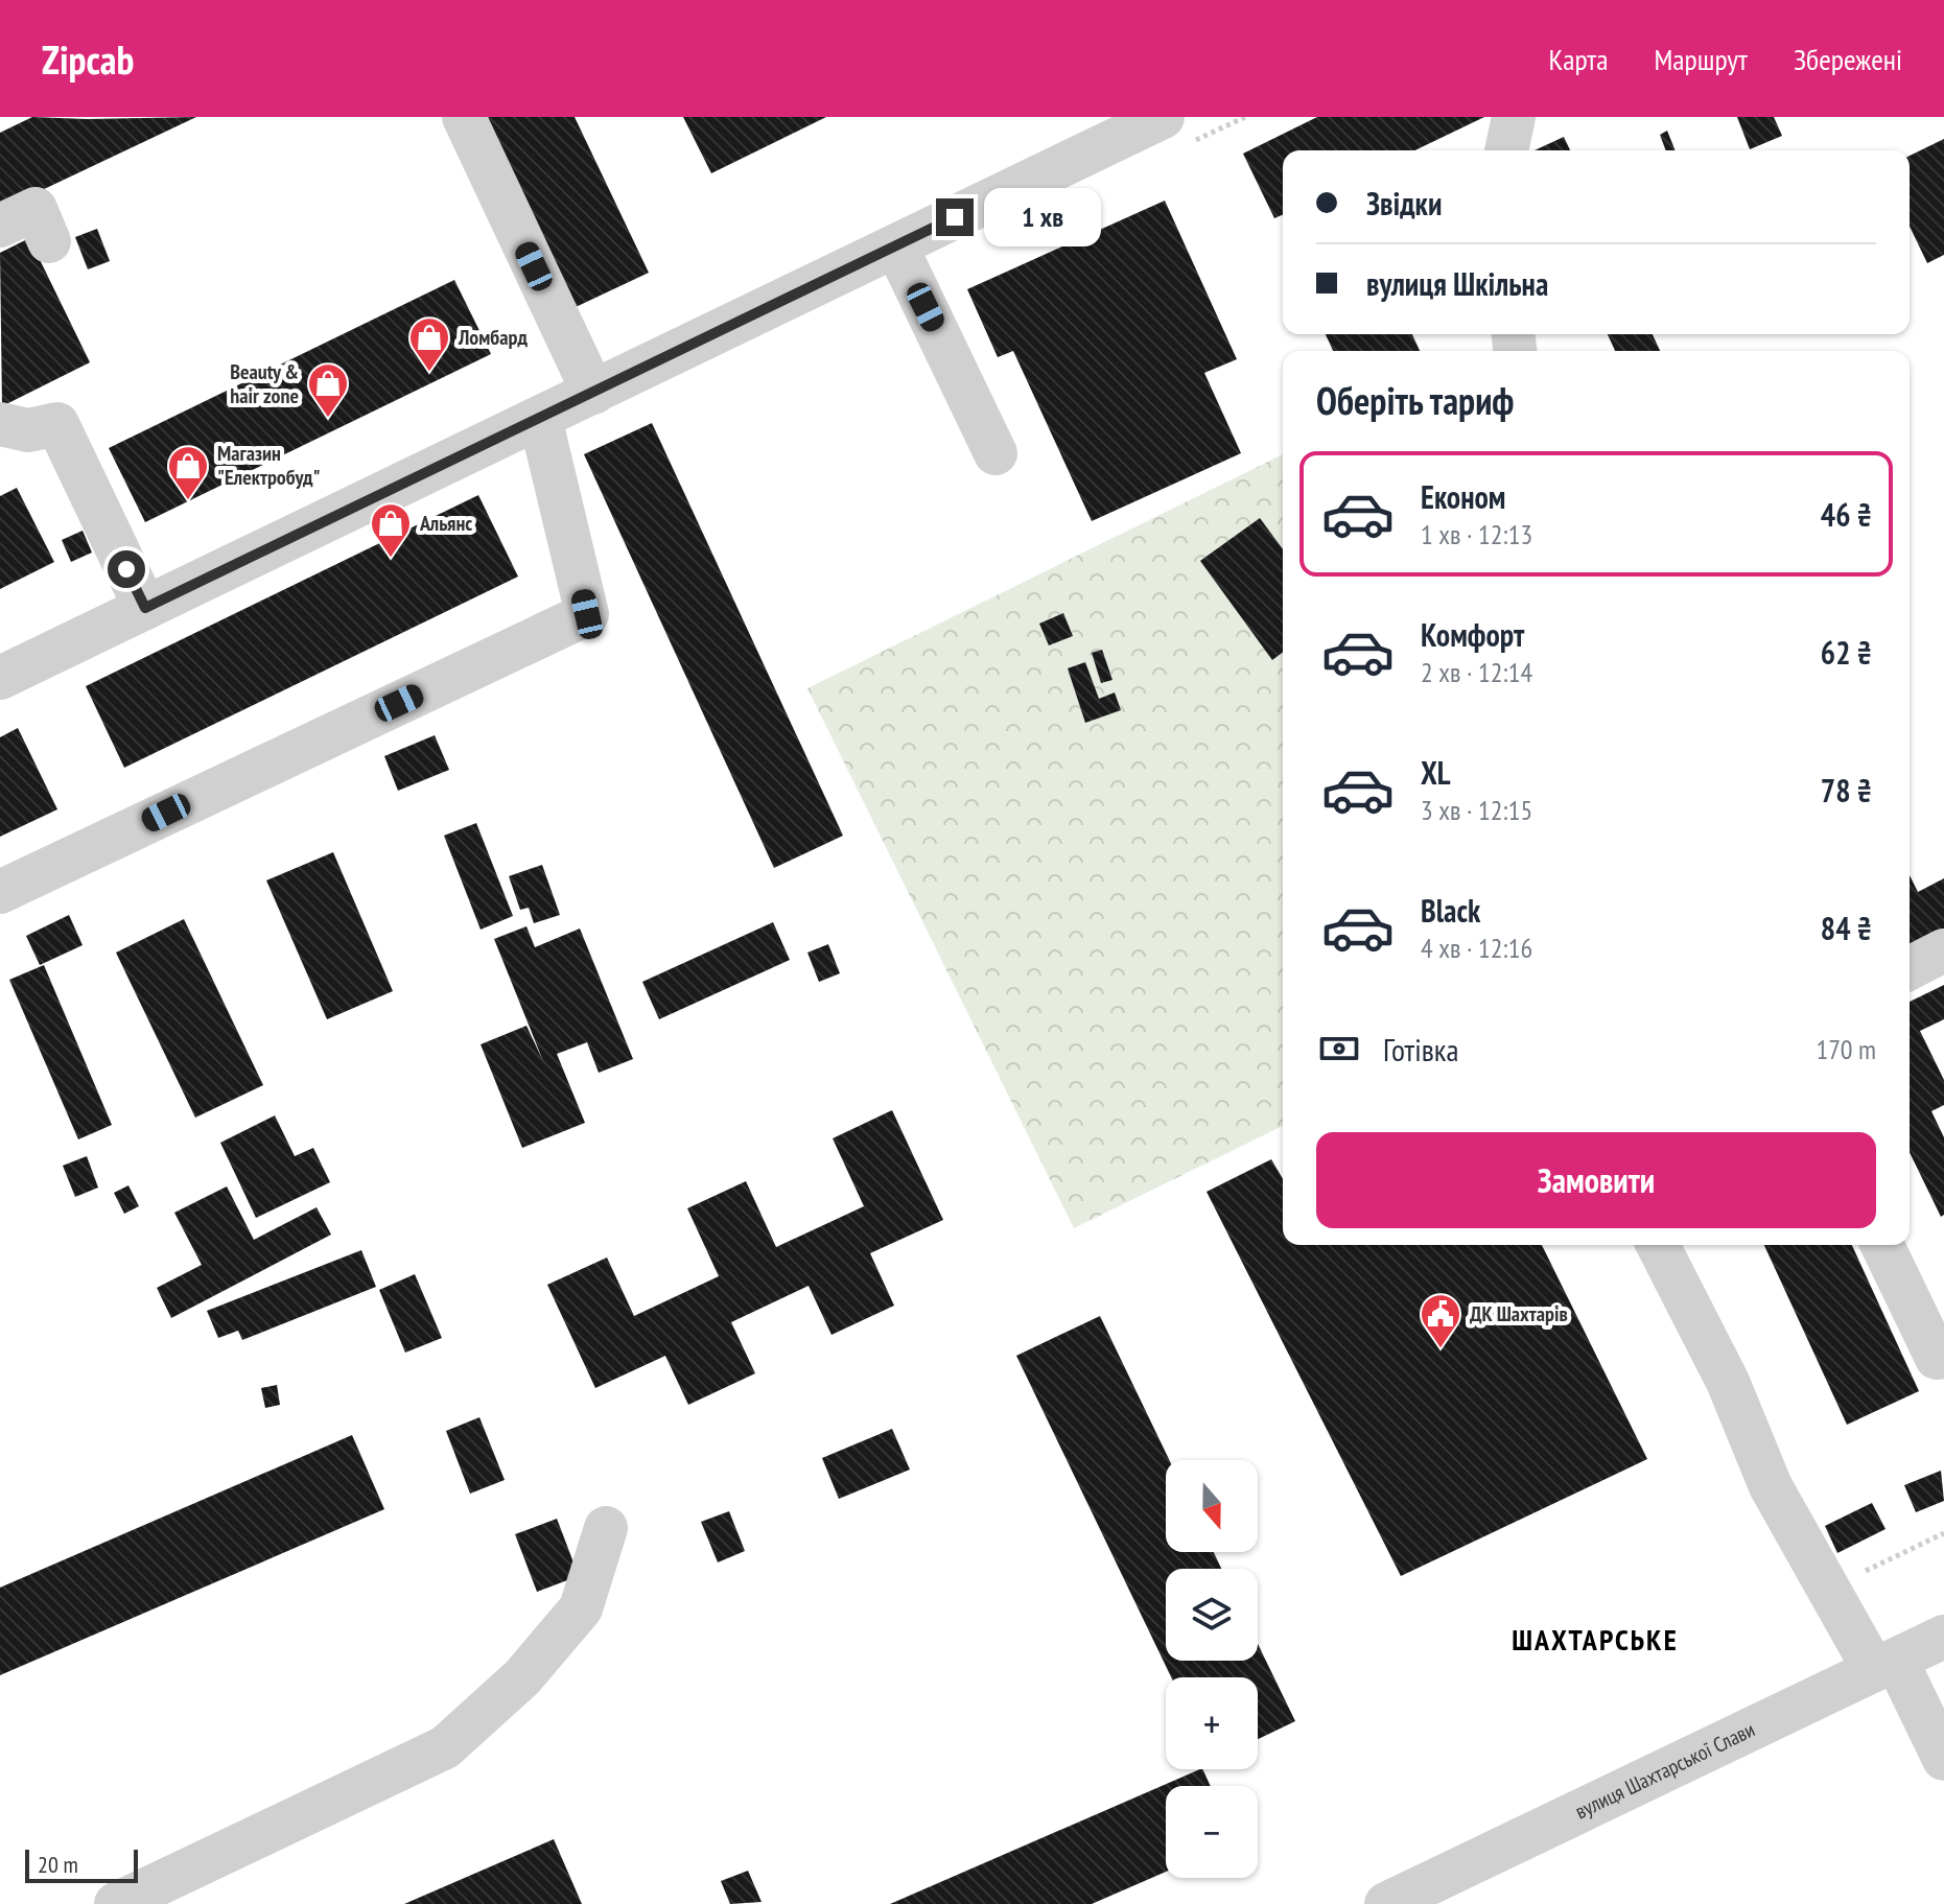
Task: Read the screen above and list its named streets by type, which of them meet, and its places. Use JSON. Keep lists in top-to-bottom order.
{
  "streets": {
    "street": ["вулиця Шахтарської Слави"]
  },
  "districts": ["ШАХТАРСЬКЕ"],
  "places": {
    "shop": [
      "Ломбард",
      "Beauty & hair zone",
      "Магазин \"Електробуд\"",
      "Альянс"
    ],
    "public building": ["ДК Шахтарів"]
  },
  "scale_bar": "20 m",
  "north": "bottom",
  "page": {
    "header": "Zipcab",
    "nav": ["Карта", "Маршрут", "Збережені"],
    "banner": ["Звідки", "вулиця Шкільна"],
    "bubble": "1 хв",
    "heading": "Оберіть тариф",
    "list": [
      {
        "name": "Економ",
        "note": "1 хв · 12:13",
        "value": "46 ₴"
      },
      {
        "name": "Комфорт",
        "note": "2 хв · 12:14",
        "value": "62 ₴"
      },
      {
        "name": "XL",
        "note": "3 хв · 12:15",
        "value": "78 ₴"
      },
      {
        "name": "Black",
        "note": "4 хв · 12:16",
        "value": "84 ₴"
      }
    ],
    "pay": ["Готівка", "170 m"],
    "buttons": "Замовити",
    "map_buttons": ["+", "−"],
    "scale": "20 m"
  }
}
